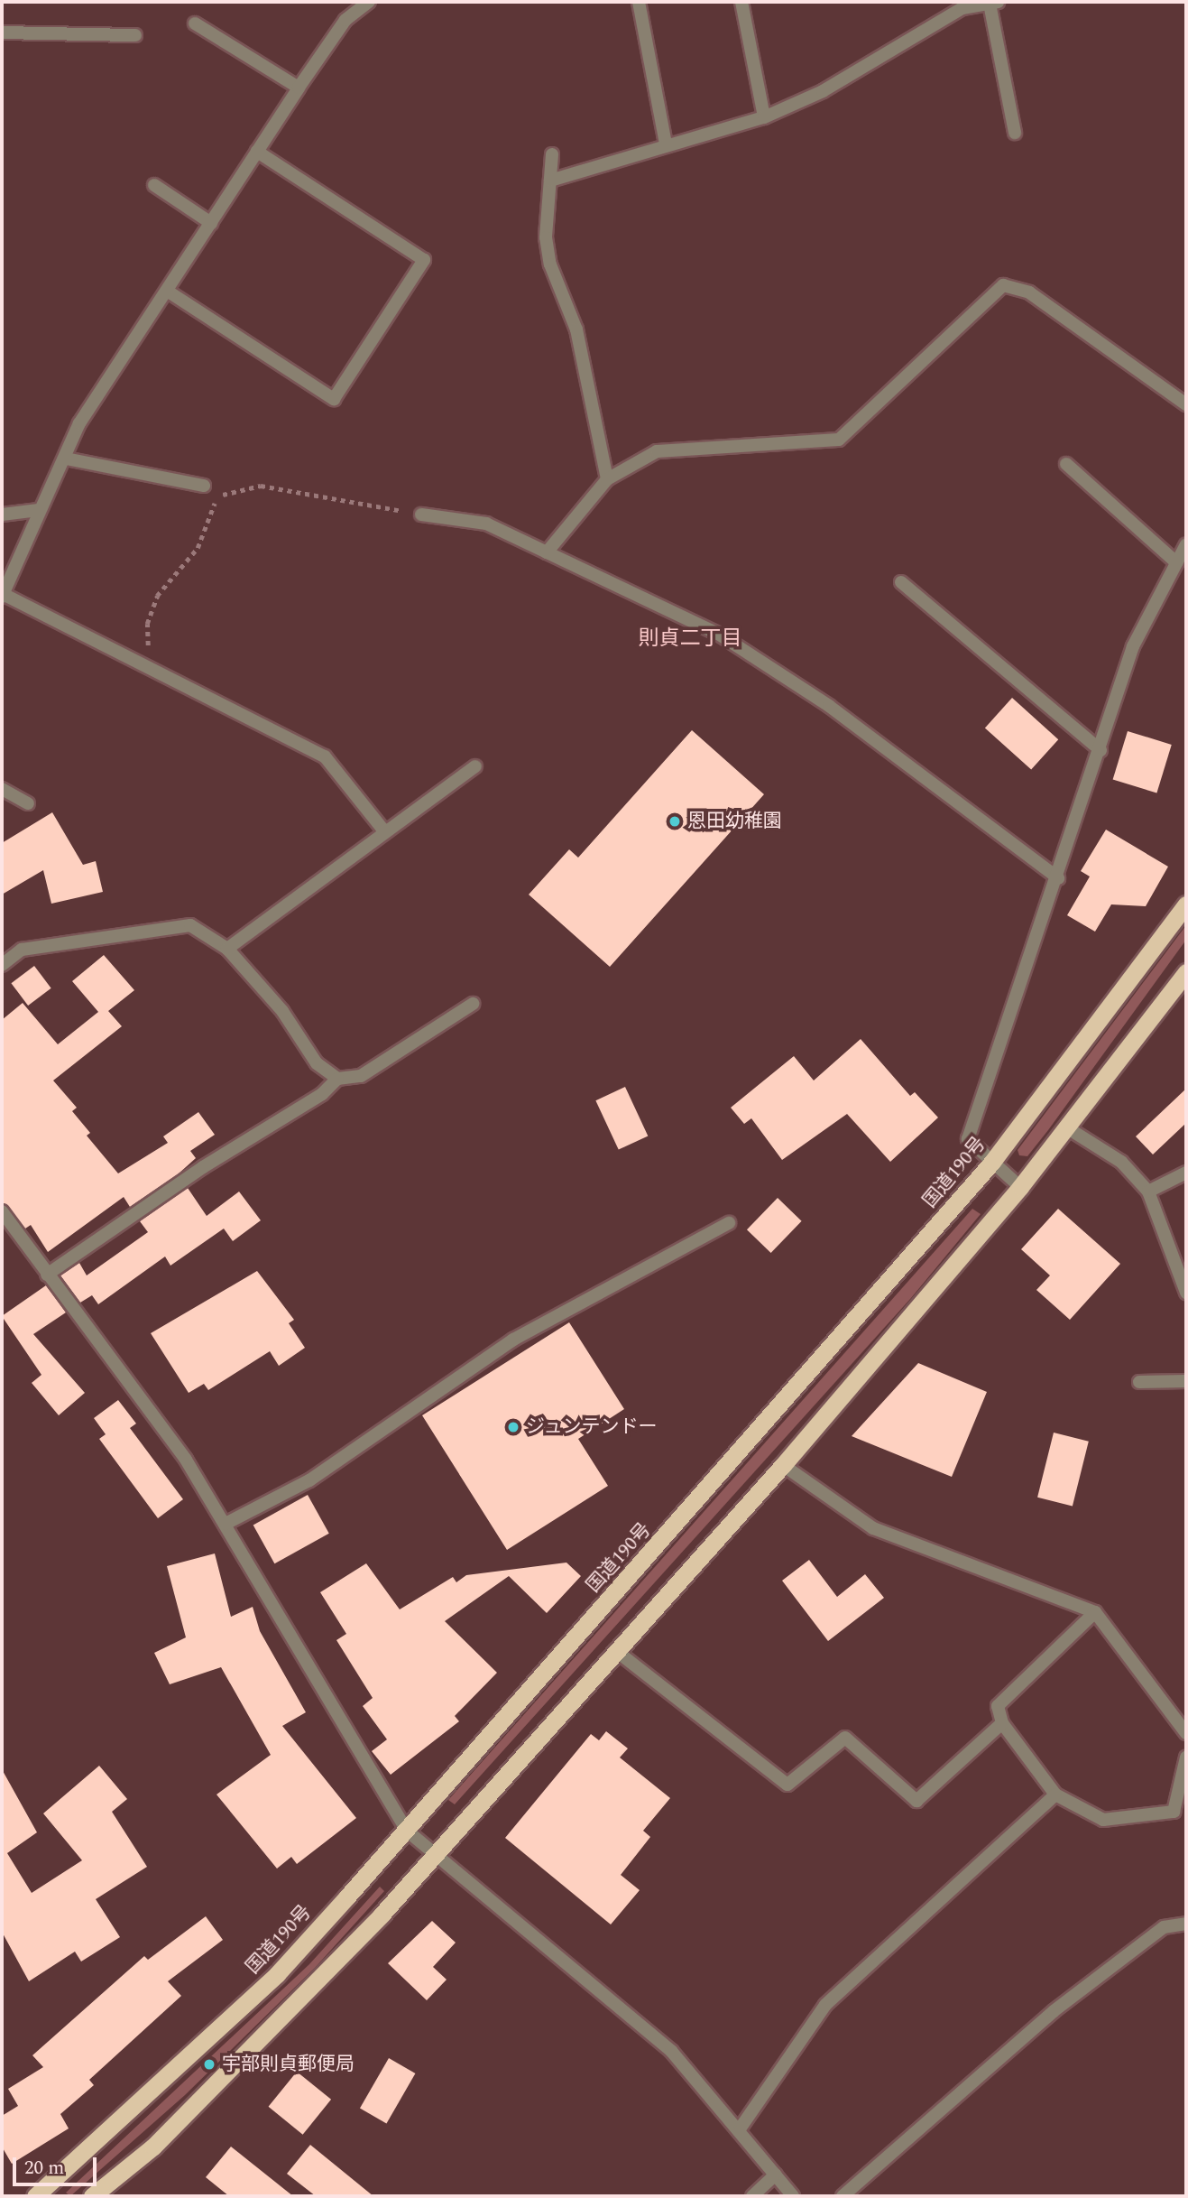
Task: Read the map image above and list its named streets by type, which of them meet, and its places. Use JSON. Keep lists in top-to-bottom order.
{
  "streets": {
    "highway": ["国道190号"]
  },
  "districts": ["則貞二丁目"],
  "places": ["恩田幼稚園", "ジュンテンドー", "宇部則貞郵便局"],
  "scale_bar": "20 m"
}
